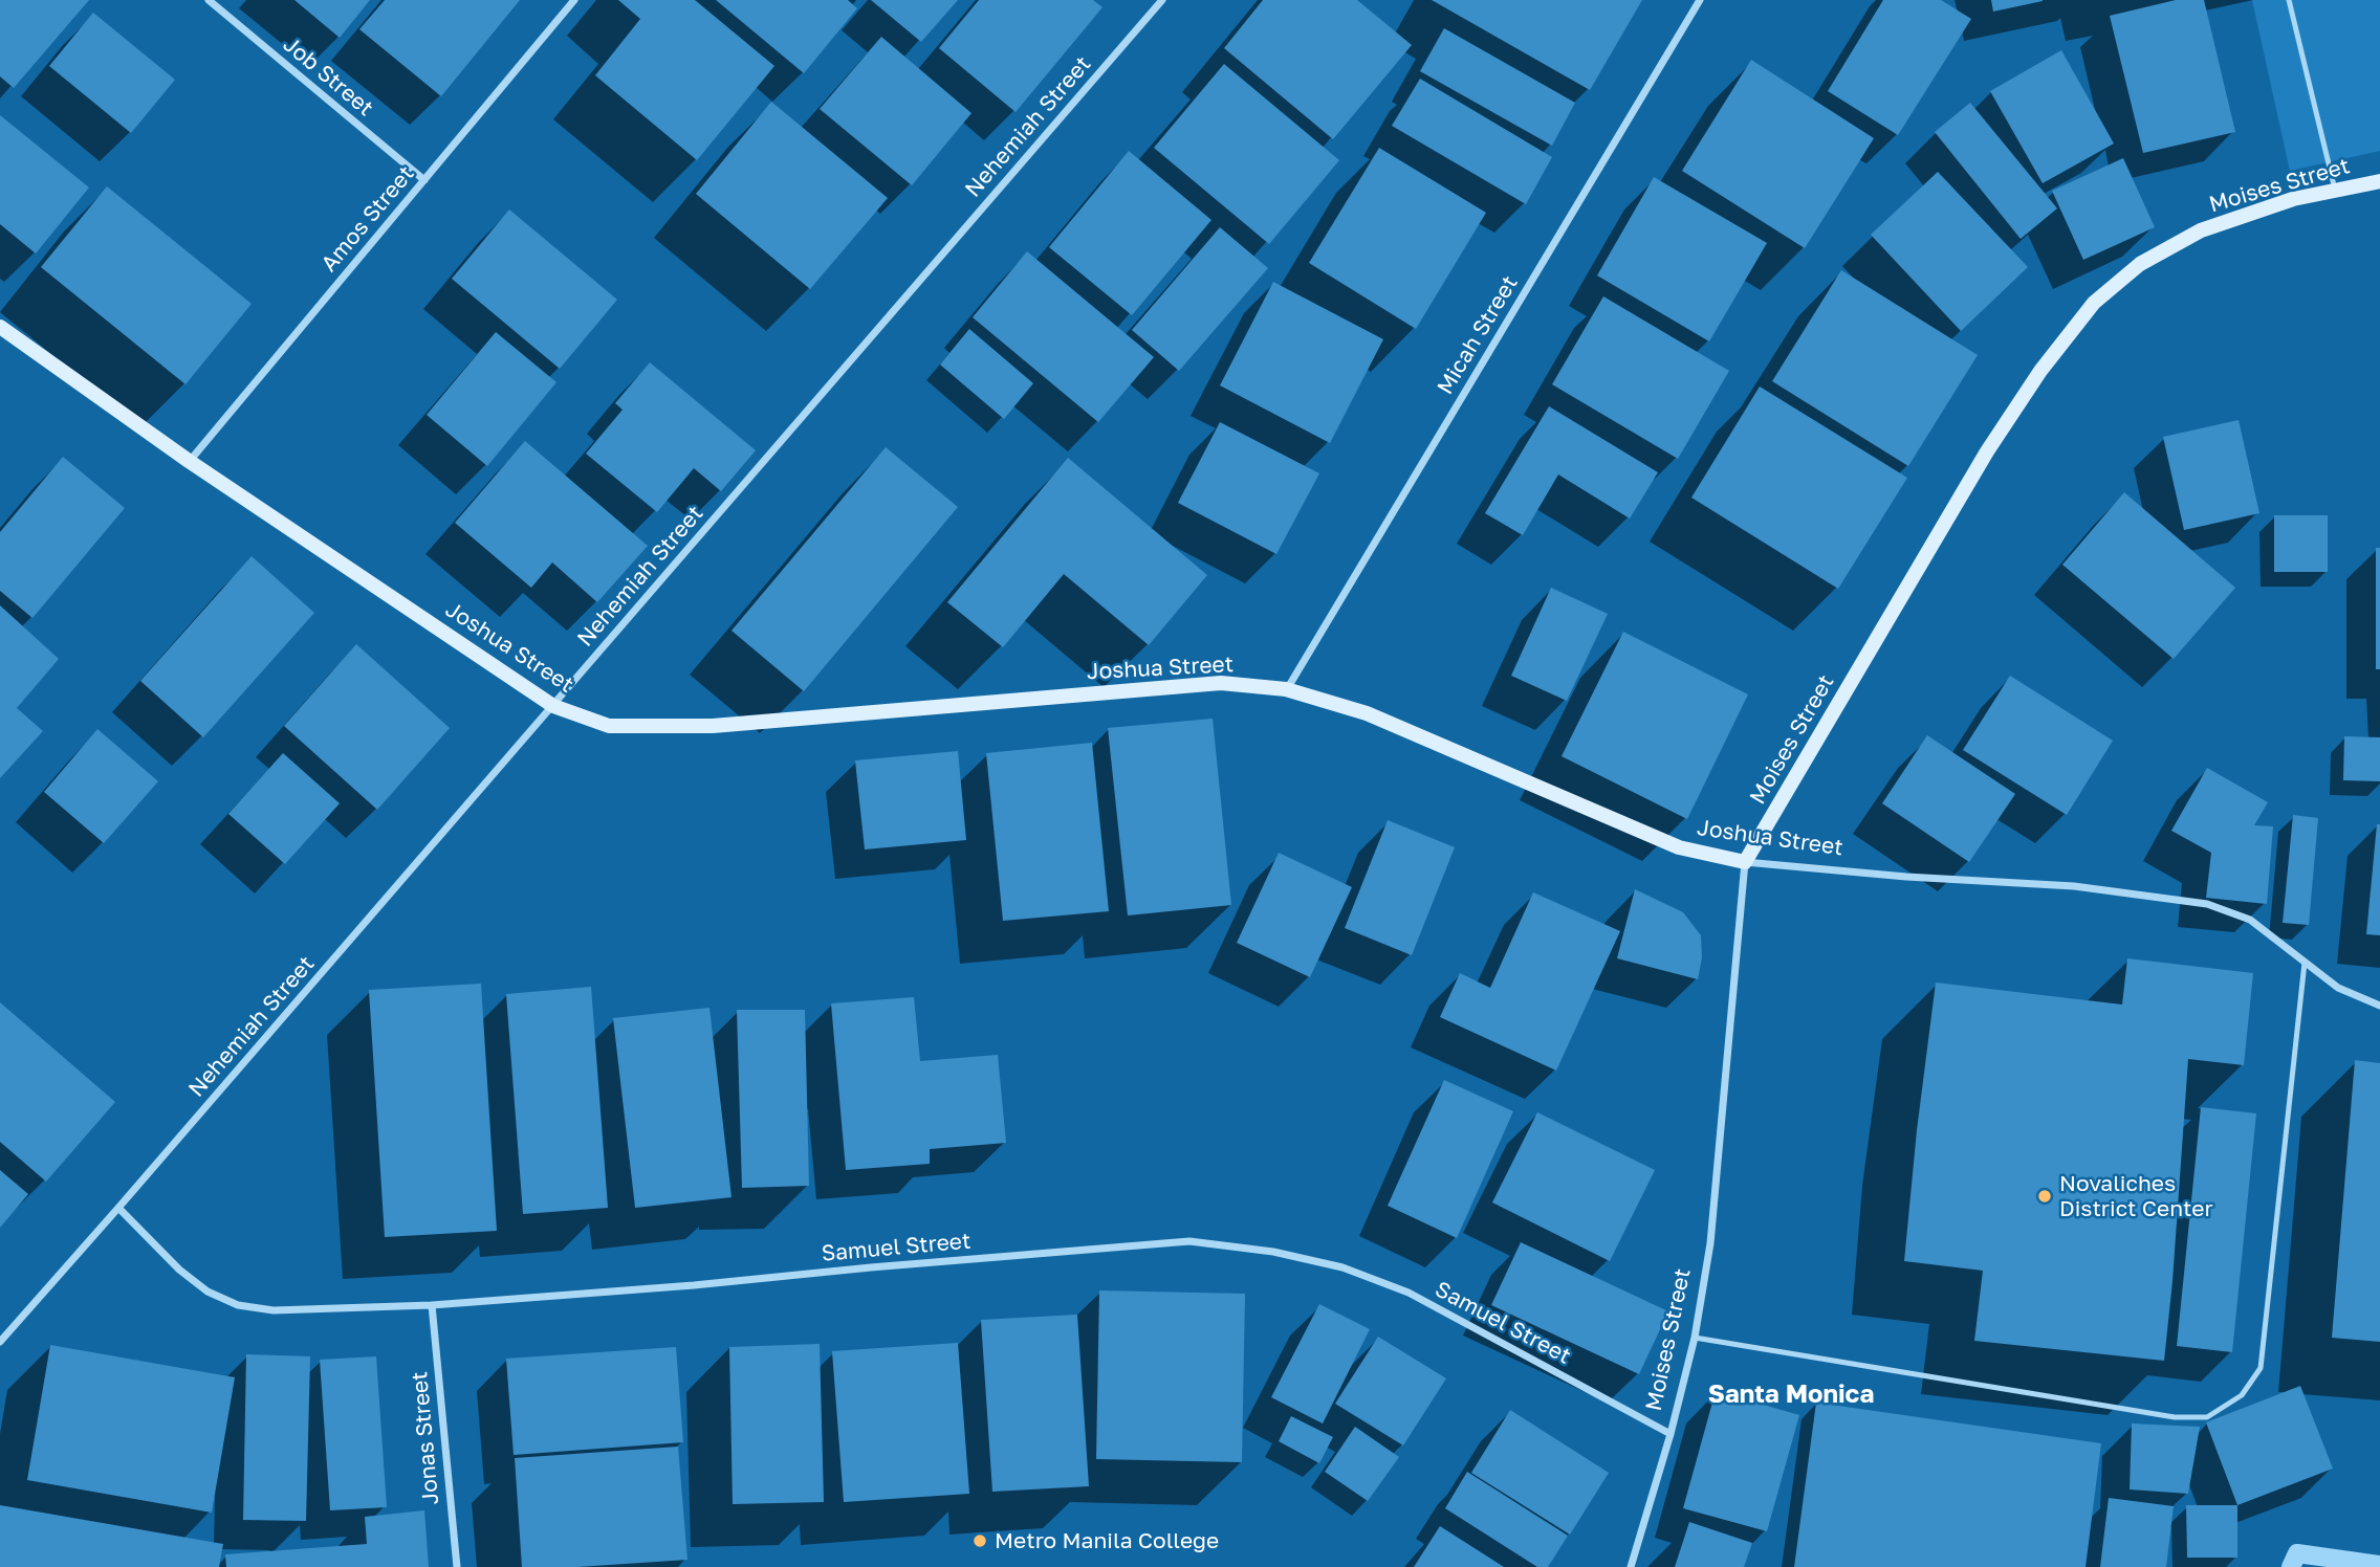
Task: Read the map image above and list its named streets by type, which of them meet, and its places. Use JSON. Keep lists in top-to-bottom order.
{
  "streets": {
    "street": [
      "Job Street",
      "Nehemiah Street",
      "Moises Street",
      "Amos Street",
      "Micah Street",
      "Joshua Street",
      "Samuel Street",
      "Jonas Street"
    ]
  },
  "crossings": [
    ["Job Street", "Amos Street"],
    ["Nehemiah Street", "Joshua Street"],
    ["Nehemiah Street", "Samuel Street"],
    ["Moises Street", "Joshua Street"],
    ["Moises Street", "Samuel Street"],
    ["Amos Street", "Joshua Street"],
    ["Micah Street", "Joshua Street"],
    ["Samuel Street", "Jonas Street"]
  ],
  "districts": ["Santa Monica"],
  "places": ["Novaliches District Center", "Metro Manila College"]
}
